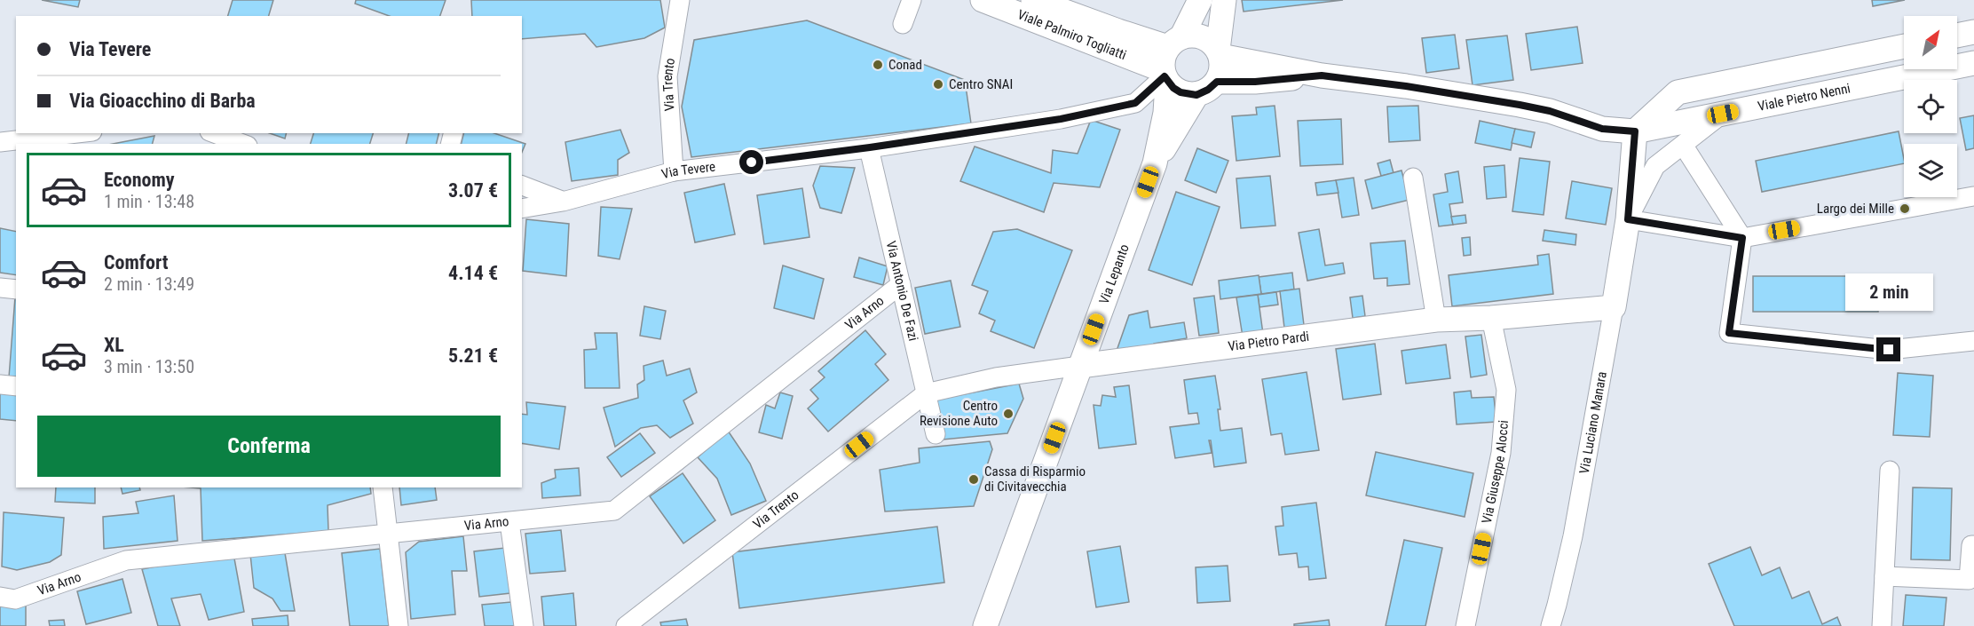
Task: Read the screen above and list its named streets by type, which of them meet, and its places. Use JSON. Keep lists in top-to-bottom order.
{
  "streets": {
    "street": [
      "Viale Palmiro Togliatti",
      "Via Trento",
      "Viale Pietro Nenni",
      "Via Tevere",
      "Via Lepanto",
      "Via Antonio De Fazi",
      "Via Arno",
      "Via Pietro Pardi",
      "Via Luciano Manara",
      "Via Giuseppe Alocci"
    ]
  },
  "crossings": [
    ["Viale Palmiro Togliatti", "Viale Pietro Nenni"],
    ["Viale Palmiro Togliatti", "Via Tevere"],
    ["Viale Palmiro Togliatti", "Via Lepanto"],
    ["Via Trento", "Via Tevere"],
    ["Via Trento", "Via Antonio De Fazi"],
    ["Via Trento", "Via Pietro Pardi"],
    ["Viale Pietro Nenni", "Via Tevere"],
    ["Viale Pietro Nenni", "Via Lepanto"],
    ["Via Tevere", "Via Lepanto"],
    ["Via Tevere", "Via Antonio De Fazi"],
    ["Via Lepanto", "Via Pietro Pardi"],
    ["Via Antonio De Fazi", "Via Arno"],
    ["Via Antonio De Fazi", "Via Pietro Pardi"],
    ["Via Pietro Pardi", "Via Luciano Manara"],
    ["Via Pietro Pardi", "Via Giuseppe Alocci"]
  ],
  "places": [
    "Conad",
    "Centro SNAI",
    "Largo dei Mille",
    "Centro Revisione Auto",
    "Cassa di Risparmio di Civitavecchia"
  ],
  "north": "top right",
  "page": {
    "banner": ["Via Tevere", "Via Gioacchino di Barba"],
    "list": [
      {
        "name": "Economy",
        "note": "1 min · 13:48",
        "value": "3.07 €"
      },
      {
        "name": "Comfort",
        "note": "2 min · 13:49",
        "value": "4.14 €"
      },
      {
        "name": "XL",
        "note": "3 min · 13:50",
        "value": "5.21 €"
      }
    ],
    "bubble": "2 min",
    "buttons": "Conferma"
  }
}
